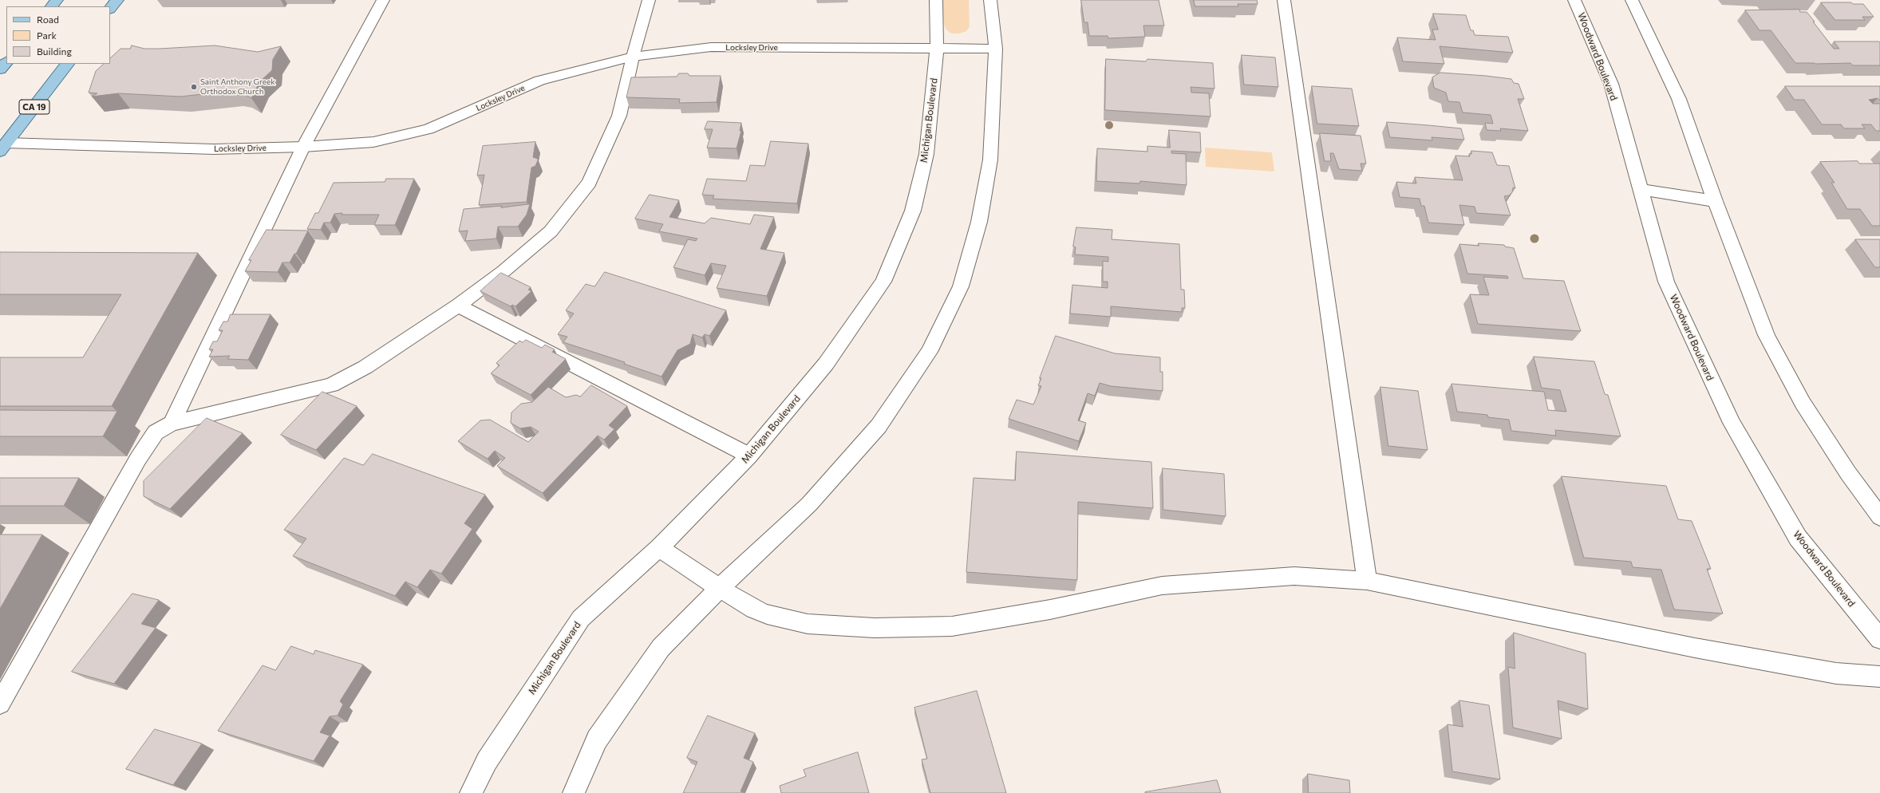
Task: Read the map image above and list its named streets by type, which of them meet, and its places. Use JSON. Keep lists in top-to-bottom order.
{
  "streets": {
    "main road": ["CA 19"],
    "street": ["Locksley Drive", "Woodward Boulevard", "Michigan Boulevard"]
  },
  "crossings": [
    ["Locksley Drive", "CA 19"],
    ["Locksley Drive", "Michigan Boulevard"]
  ],
  "places": ["Saint Anthony Greek Orthodox Church"],
  "legend": ["Road", "Park", "Building"]
}
